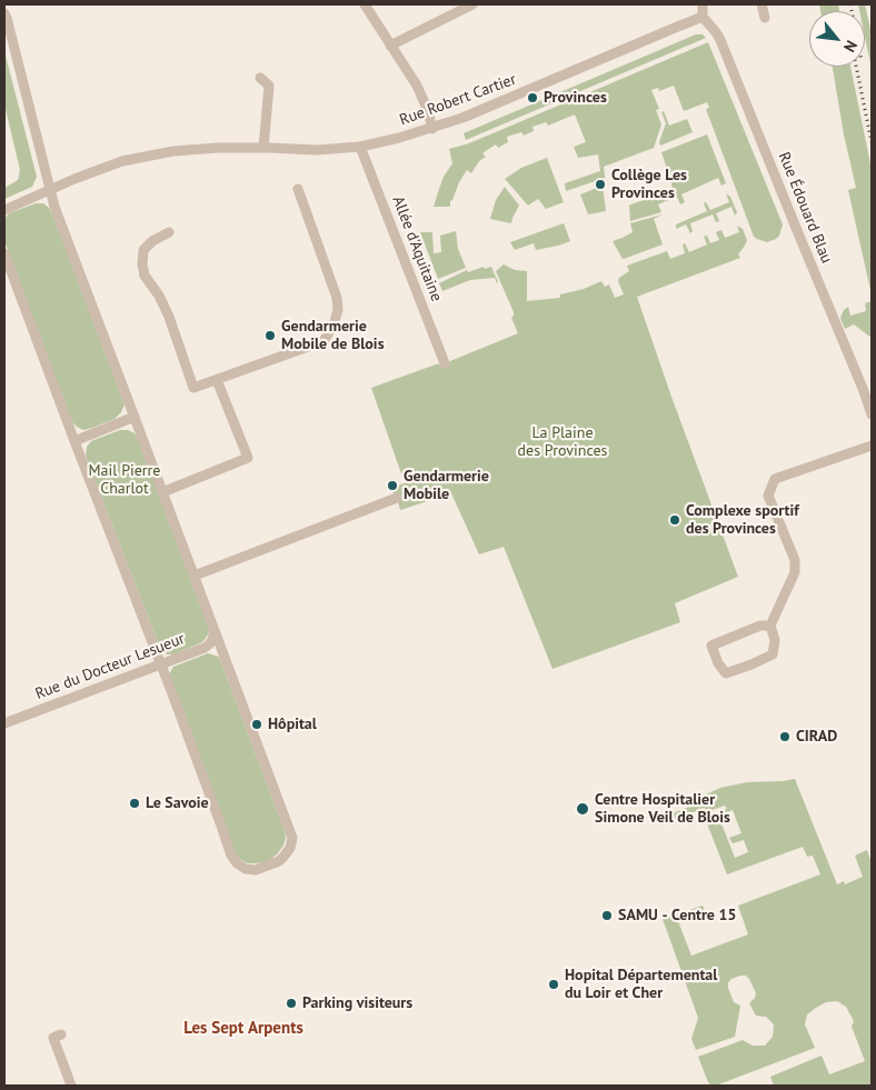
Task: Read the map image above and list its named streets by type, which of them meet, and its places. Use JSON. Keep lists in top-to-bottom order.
{
  "streets": {
    "street": [
      "Rue Robert Cartier",
      "Rue Édouard Blau",
      "Allée d'Aquitaine",
      "Rue du Docteur Lesueur"
    ]
  },
  "crossings": [
    ["Rue Robert Cartier", "Rue Édouard Blau"],
    ["Rue Robert Cartier", "Allée d'Aquitaine"]
  ],
  "districts": ["Les Sept Arpents"],
  "parks": ["La Plaine des Provinces", "Mail Pierre Charlot"],
  "places": [
    "Provinces",
    "Collège Les Provinces",
    "Gendarmerie Mobile de Blois",
    "Gendarmerie Mobile",
    "Complexe sportif des Provinces",
    "Hôpital",
    "CIRAD",
    "Le Savoie",
    "Centre Hospitalier Simone Veil de Blois",
    "SAMU - Centre 15",
    "Hopital Départemental du Loir et Cher",
    "Parking visiteurs"
  ],
  "north": "bottom right"
}
